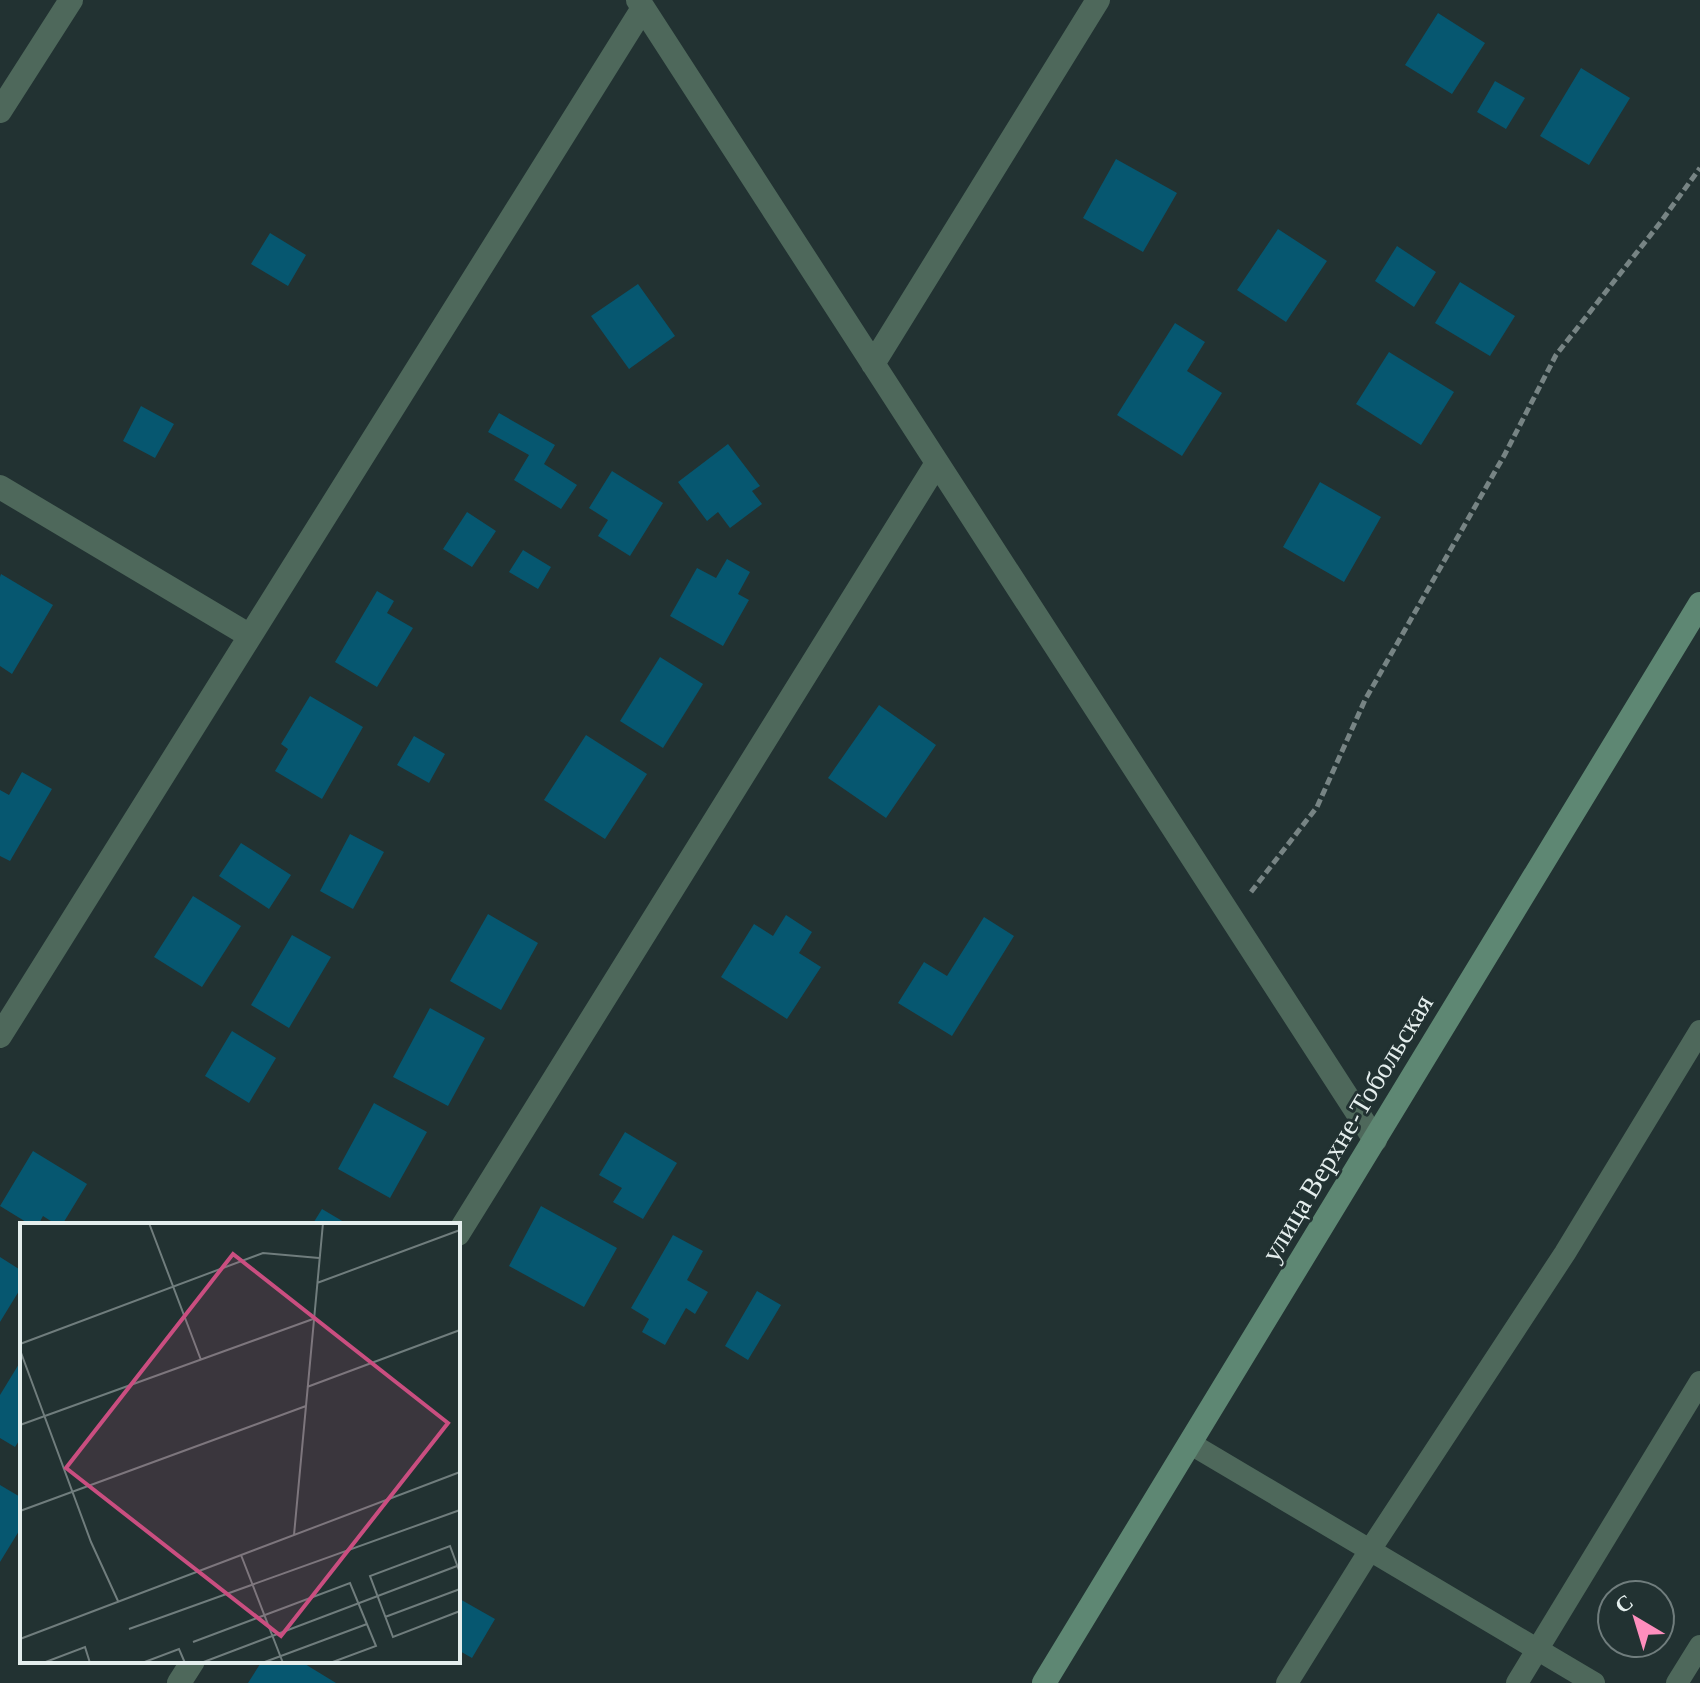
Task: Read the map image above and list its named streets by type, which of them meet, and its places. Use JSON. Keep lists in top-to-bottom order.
{
  "streets": {
    "street": ["улица Верхне-Тобольская"]
  },
  "north": "top left"
}
